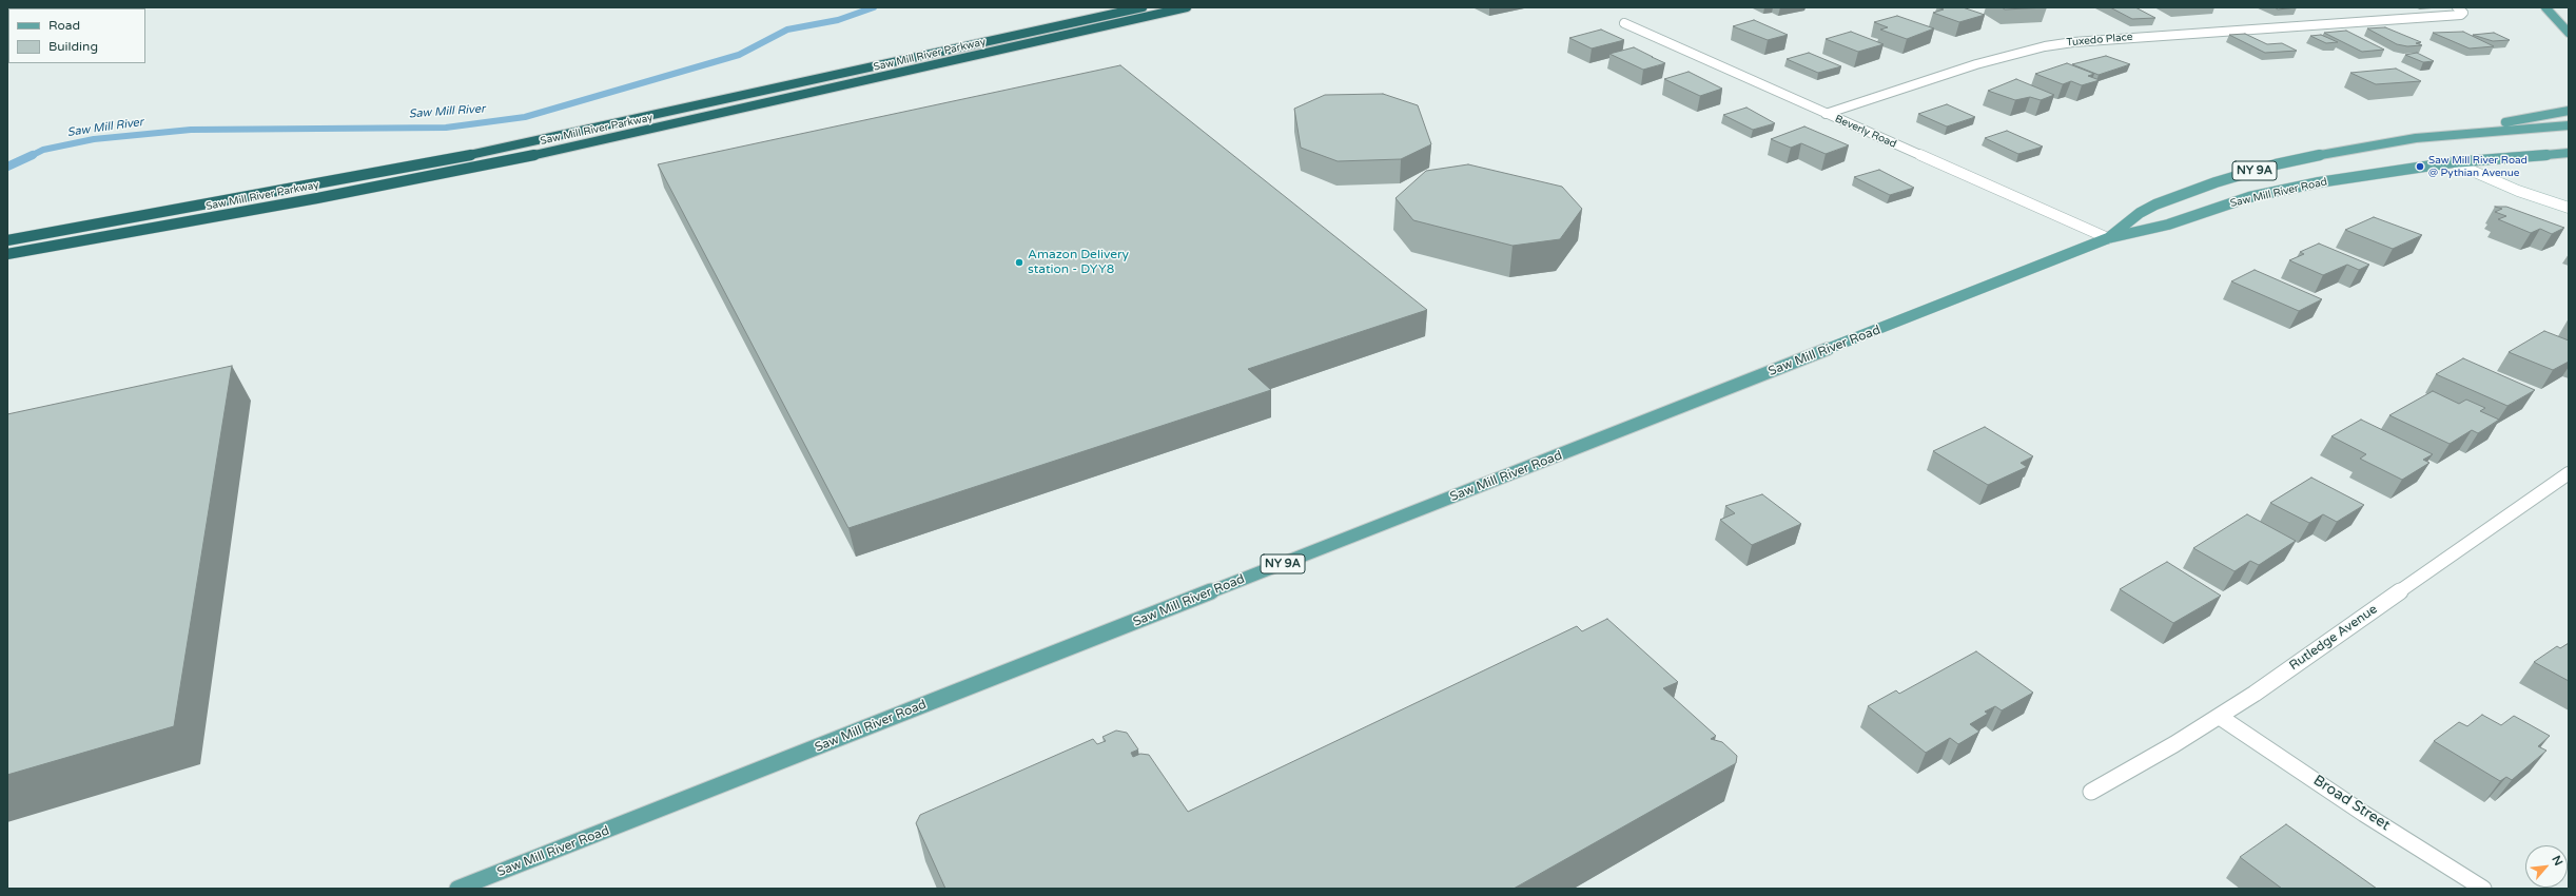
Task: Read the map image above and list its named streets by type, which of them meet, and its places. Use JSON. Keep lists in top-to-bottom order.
{
  "streets": {
    "highway": ["Saw Mill River Parkway"],
    "main road": ["NY 9A", "Saw Mill River Road"],
    "street": [
      "Tuxedo Place",
      "Beverly Road",
      "Rutledge Avenue",
      "Broad Street"
    ]
  },
  "crossings": [
    ["Tuxedo Place", "Beverly Road"],
    ["Beverly Road", "Saw Mill River Road"],
    ["NY 9A", "Saw Mill River Road"],
    ["Rutledge Avenue", "Broad Street"]
  ],
  "water": ["Saw Mill River"],
  "places": ["Saw Mill River Road @ Pythian Avenue", "Amazon Delivery station - DYY8"],
  "legend": ["Road", "Building"],
  "north": "top right"
}
